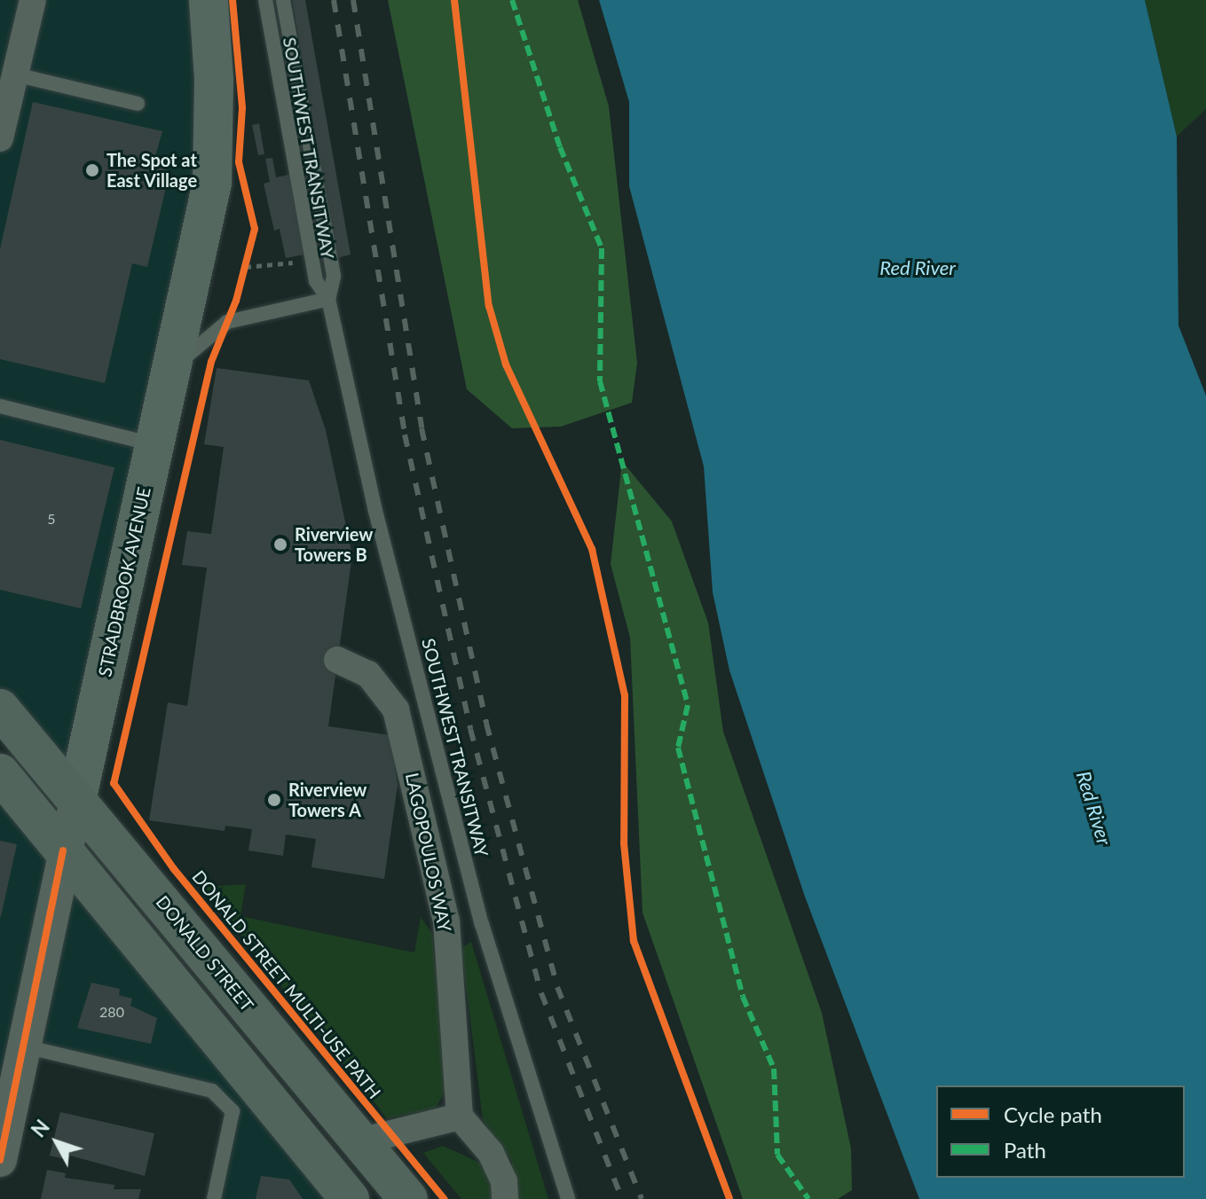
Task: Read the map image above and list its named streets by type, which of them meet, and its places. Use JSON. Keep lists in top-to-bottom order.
{
  "streets": {
    "main road": ["STRADBROOK AVENUE", "DONALD STREET"],
    "street": ["LAGOPOULOS WAY"],
    "lane": ["SOUTHWEST TRANSITWAY"],
    "cycle path": ["DONALD STREET MULTI-USE PATH"]
  },
  "crossings": [
    ["STRADBROOK AVENUE", "DONALD STREET"]
  ],
  "water": ["Red River"],
  "places": ["The Spot at East Village", "Riverview Towers B", "Riverview Towers A"],
  "house_numbers": ["5", "280"],
  "legend": ["Cycle path", "Path"],
  "north": "top left"
}
